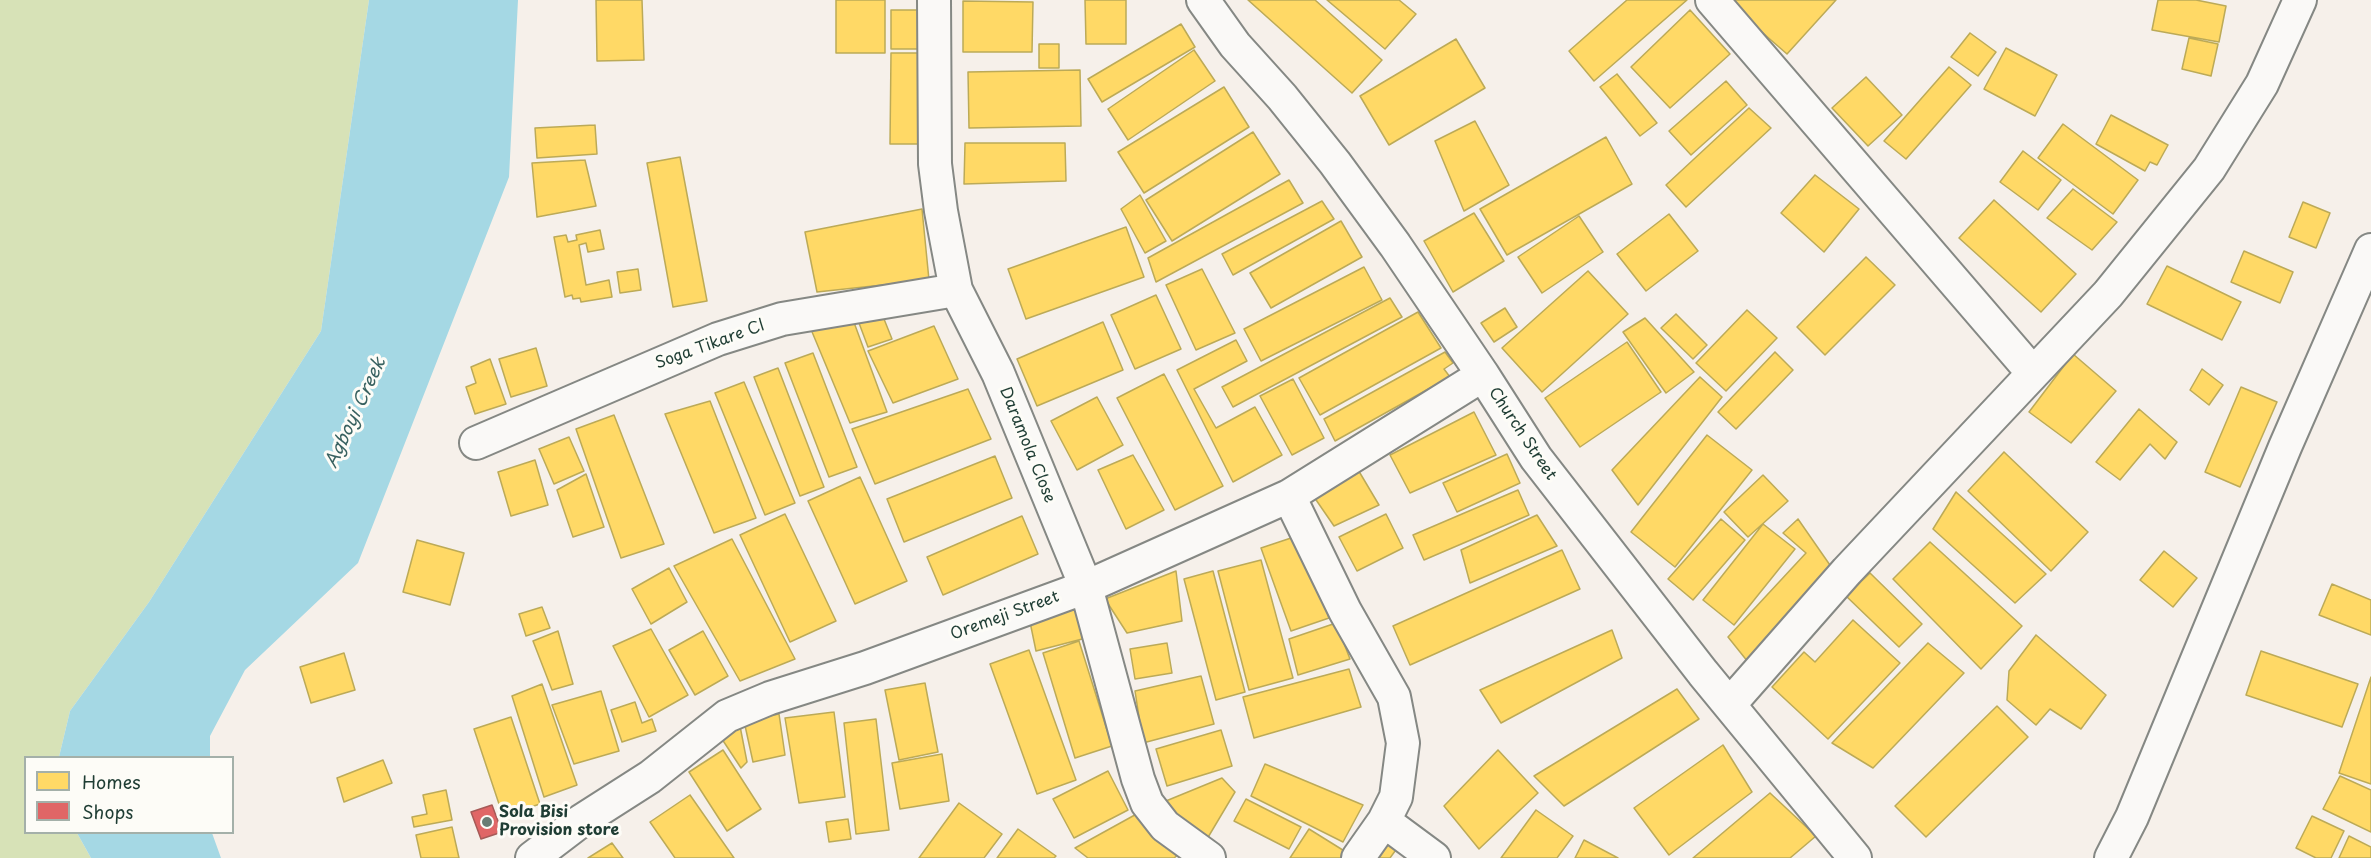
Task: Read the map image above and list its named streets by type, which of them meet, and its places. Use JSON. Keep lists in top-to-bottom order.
{
  "streets": {
    "street": [
      "Soga Tikare Cl",
      "Church Street",
      "Daramola Close",
      "Oremeji Street"
    ]
  },
  "crossings": [
    ["Soga Tikare Cl", "Daramola Close"],
    ["Church Street", "Oremeji Street"],
    ["Daramola Close", "Oremeji Street"]
  ],
  "water": ["Agboyi Creek"],
  "places": ["Sola Bisi Provision store"],
  "legend": ["Homes", "Shops"]
}
